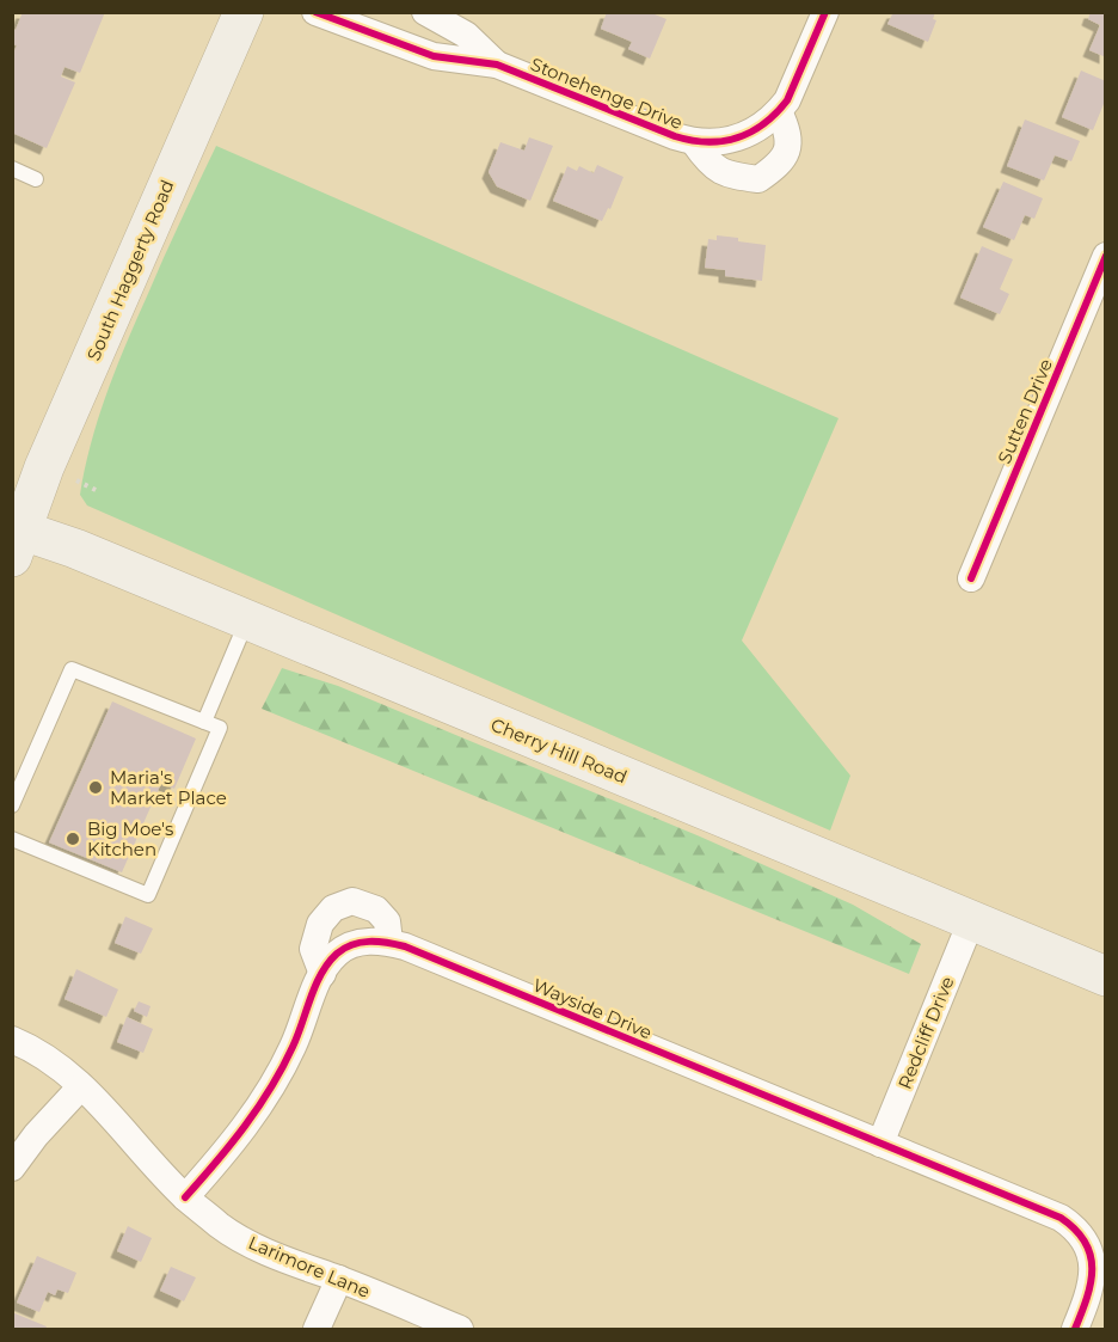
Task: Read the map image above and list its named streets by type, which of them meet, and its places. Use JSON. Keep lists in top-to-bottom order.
{
  "streets": {
    "main road": ["South Haggerty Road", "Cherry Hill Road"],
    "street": [
      "Stonehenge Drive",
      "Sutten Drive",
      "Wayside Drive",
      "Redcliff Drive",
      "Larimore Lane"
    ]
  },
  "crossings": [
    ["South Haggerty Road", "Cherry Hill Road"],
    ["Cherry Hill Road", "Redcliff Drive"],
    ["Wayside Drive", "Redcliff Drive"],
    ["Wayside Drive", "Larimore Lane"]
  ],
  "places": ["Maria's Market Place", "Big Moe's Kitchen"]
}
